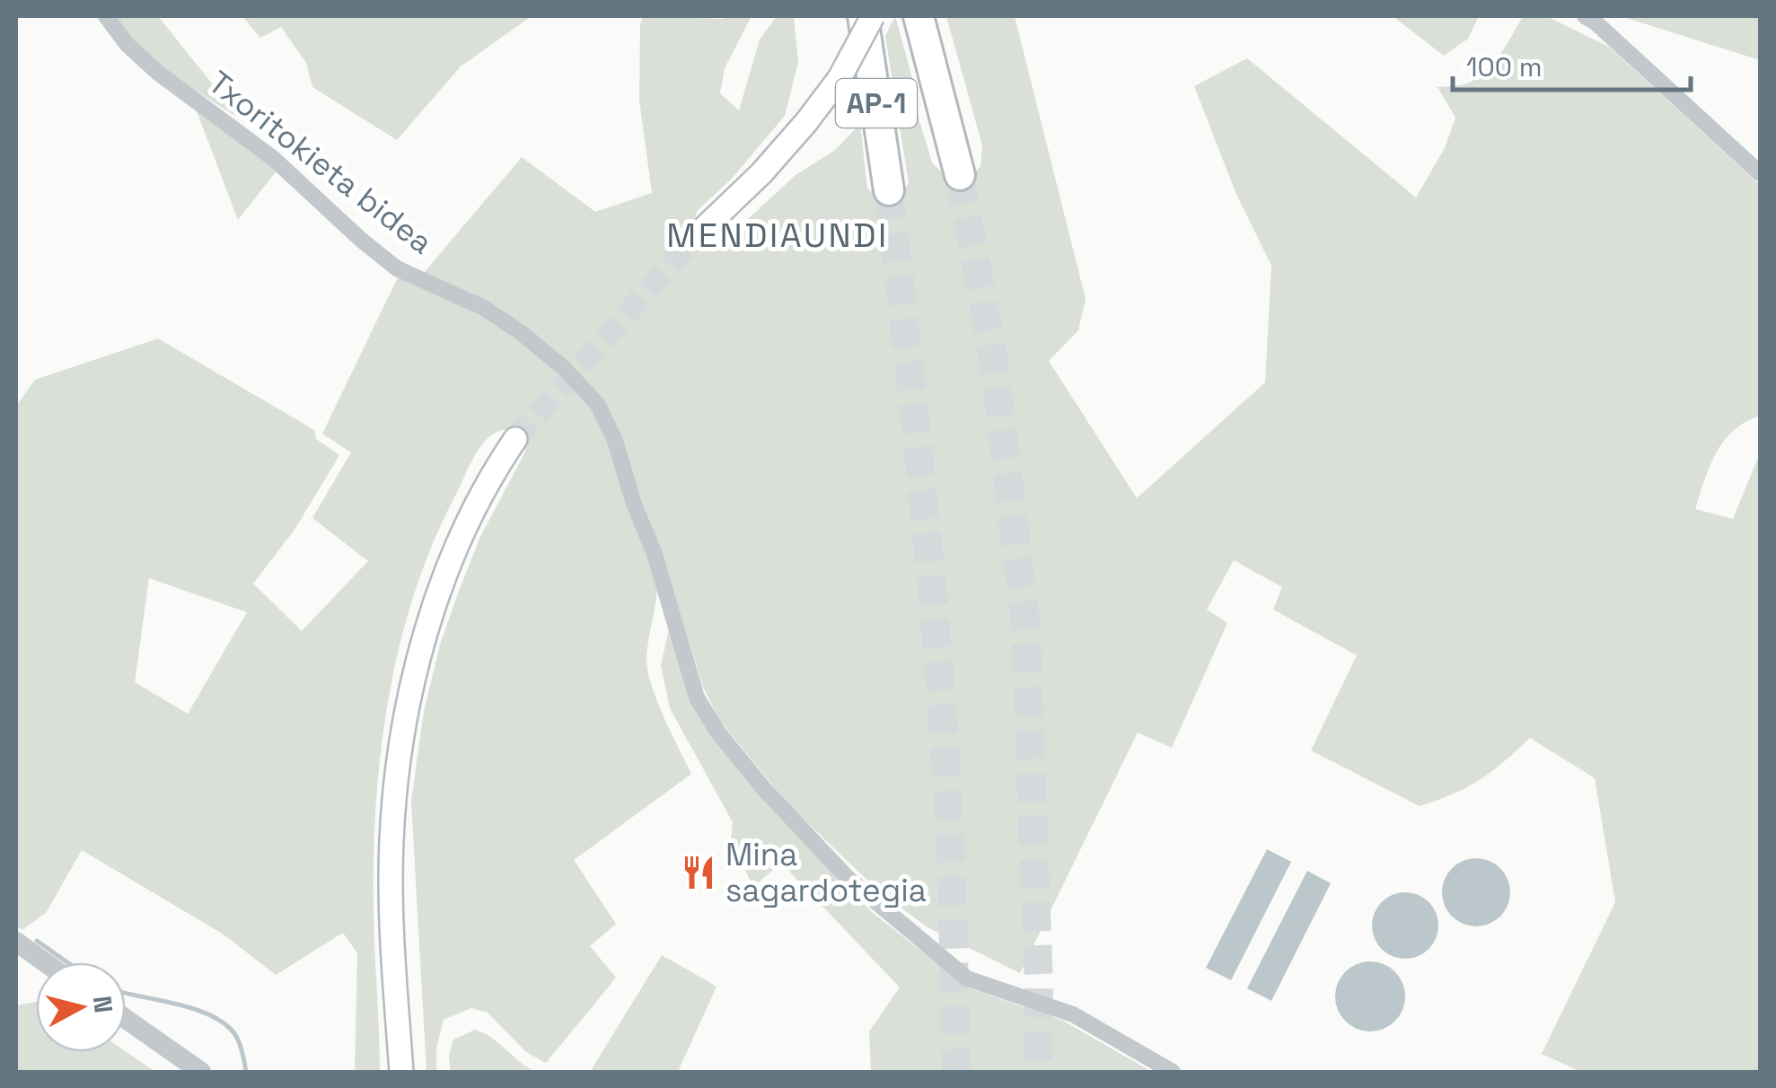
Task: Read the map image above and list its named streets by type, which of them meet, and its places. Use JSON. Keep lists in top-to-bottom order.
{
  "streets": {
    "highway": ["AP-1"],
    "street": ["Txoritokieta bidea"]
  },
  "districts": ["MENDIAUNDI"],
  "places": {
    "restaurant": ["Mina sagardotegia"]
  },
  "scale_bar": "100 m",
  "north": "right"
}
